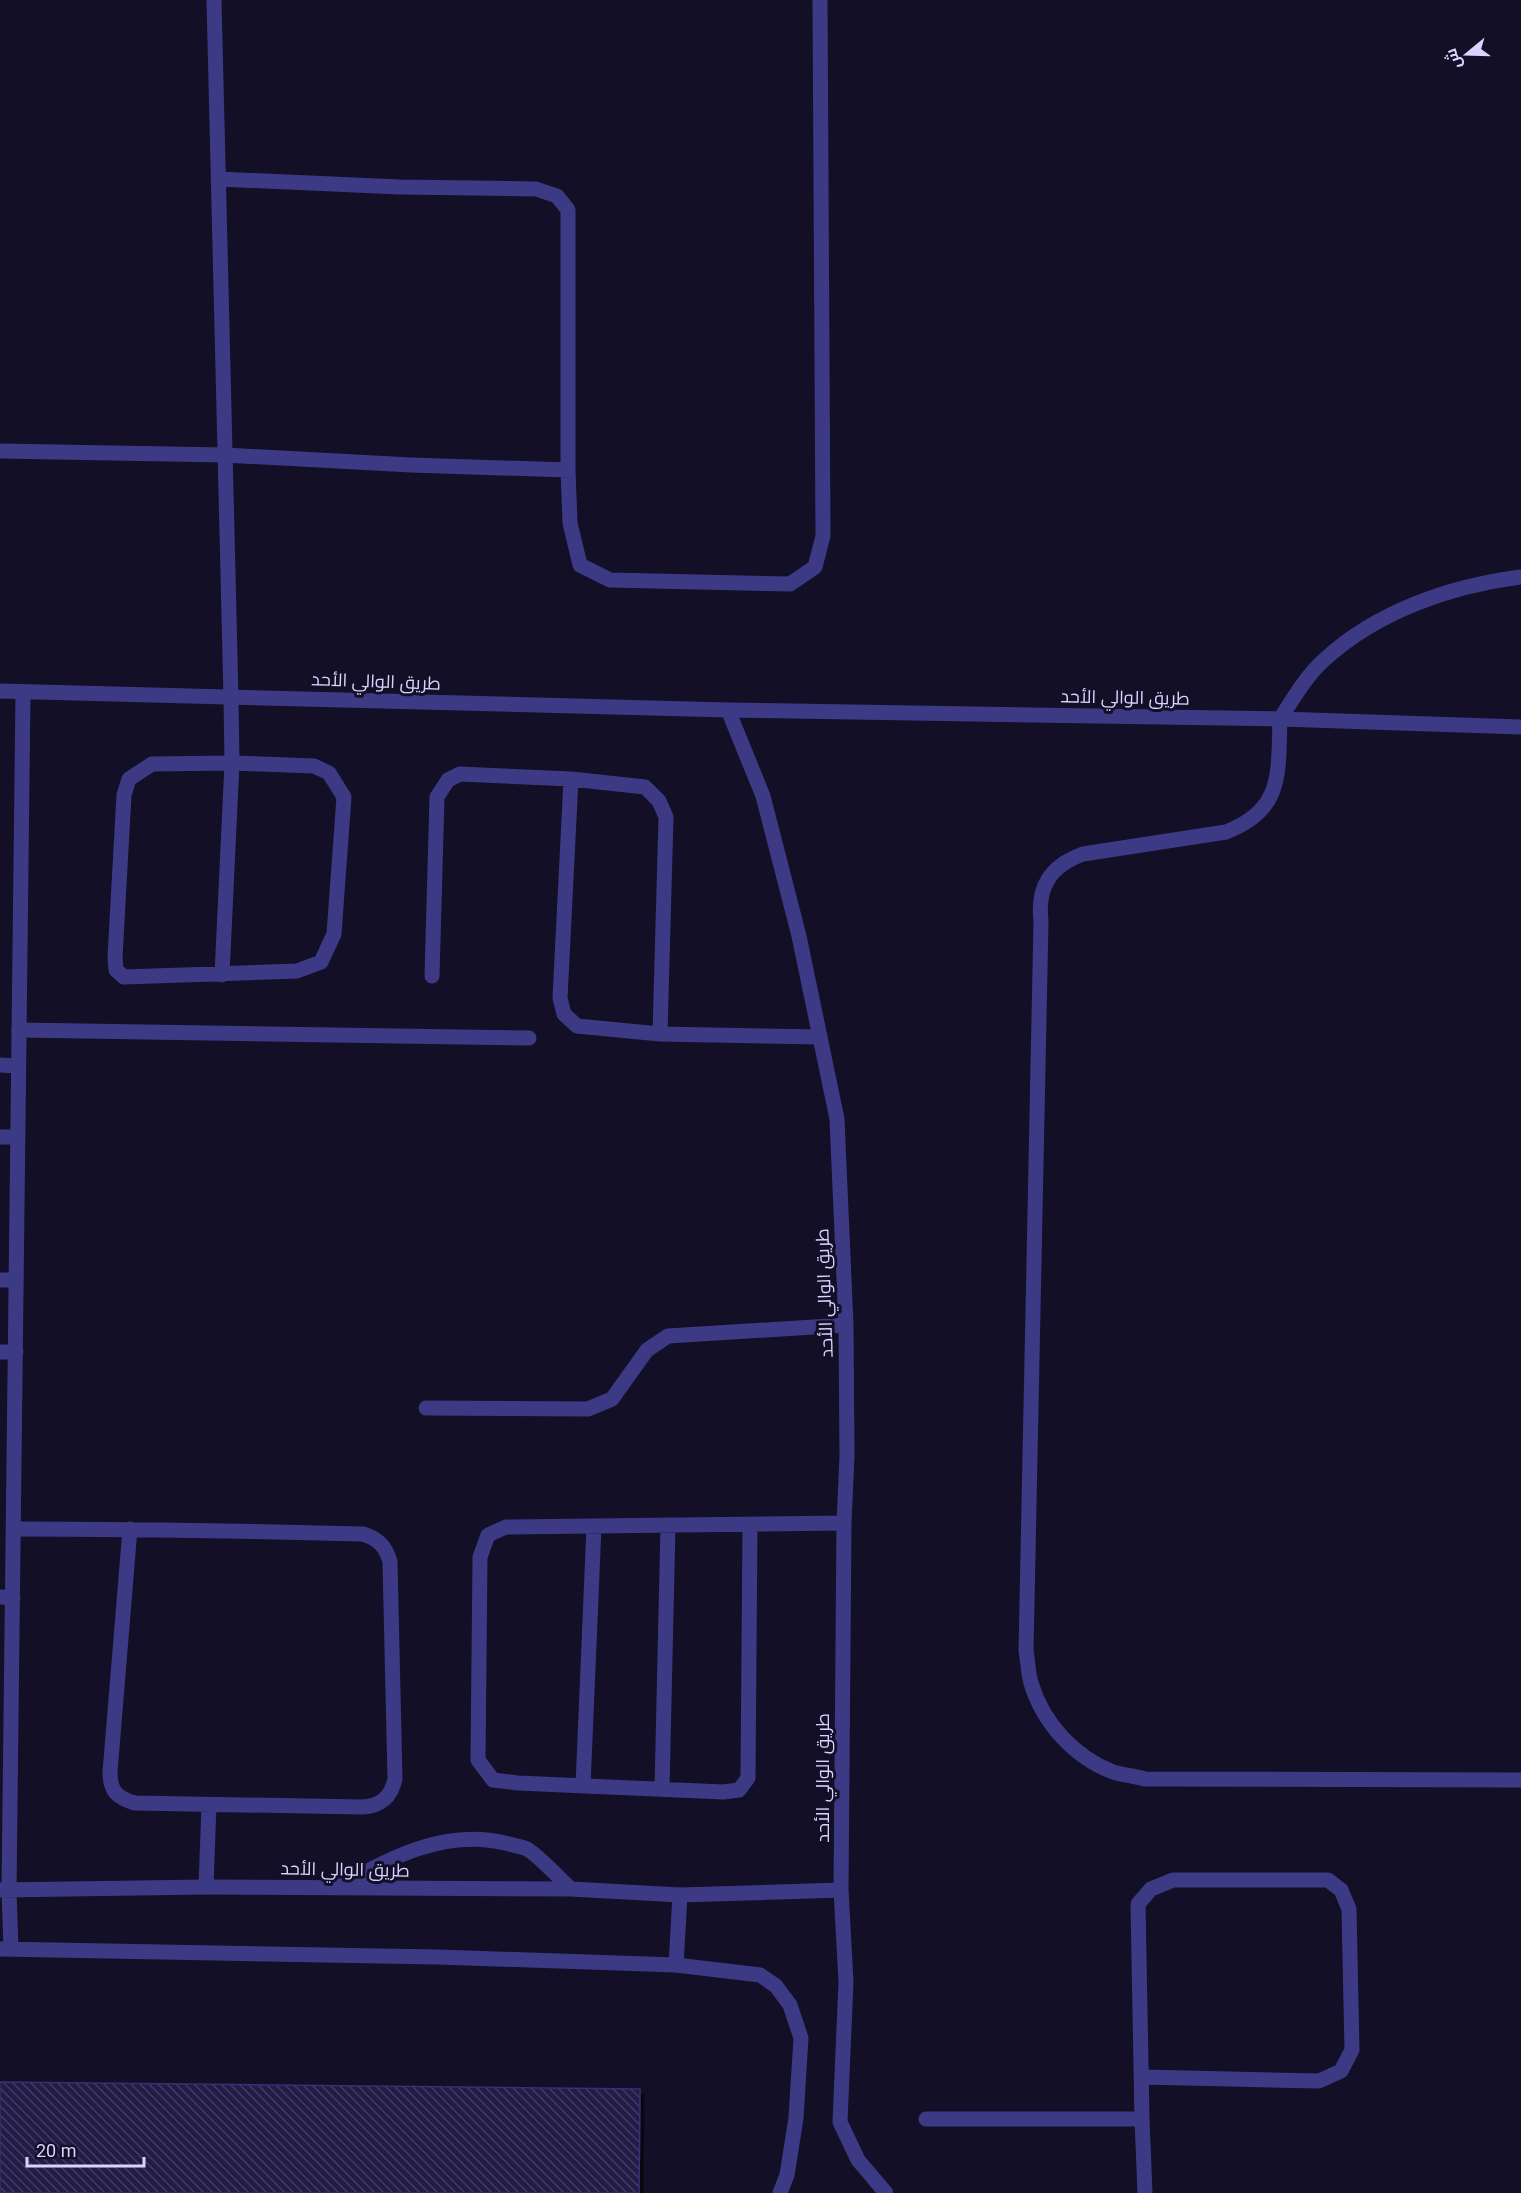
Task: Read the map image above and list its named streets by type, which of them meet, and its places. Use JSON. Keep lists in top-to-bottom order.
{
  "streets": {
    "street": ["طريق الوالي الأحد"]
  },
  "scale_bar": "20 m",
  "north": "left"
}
